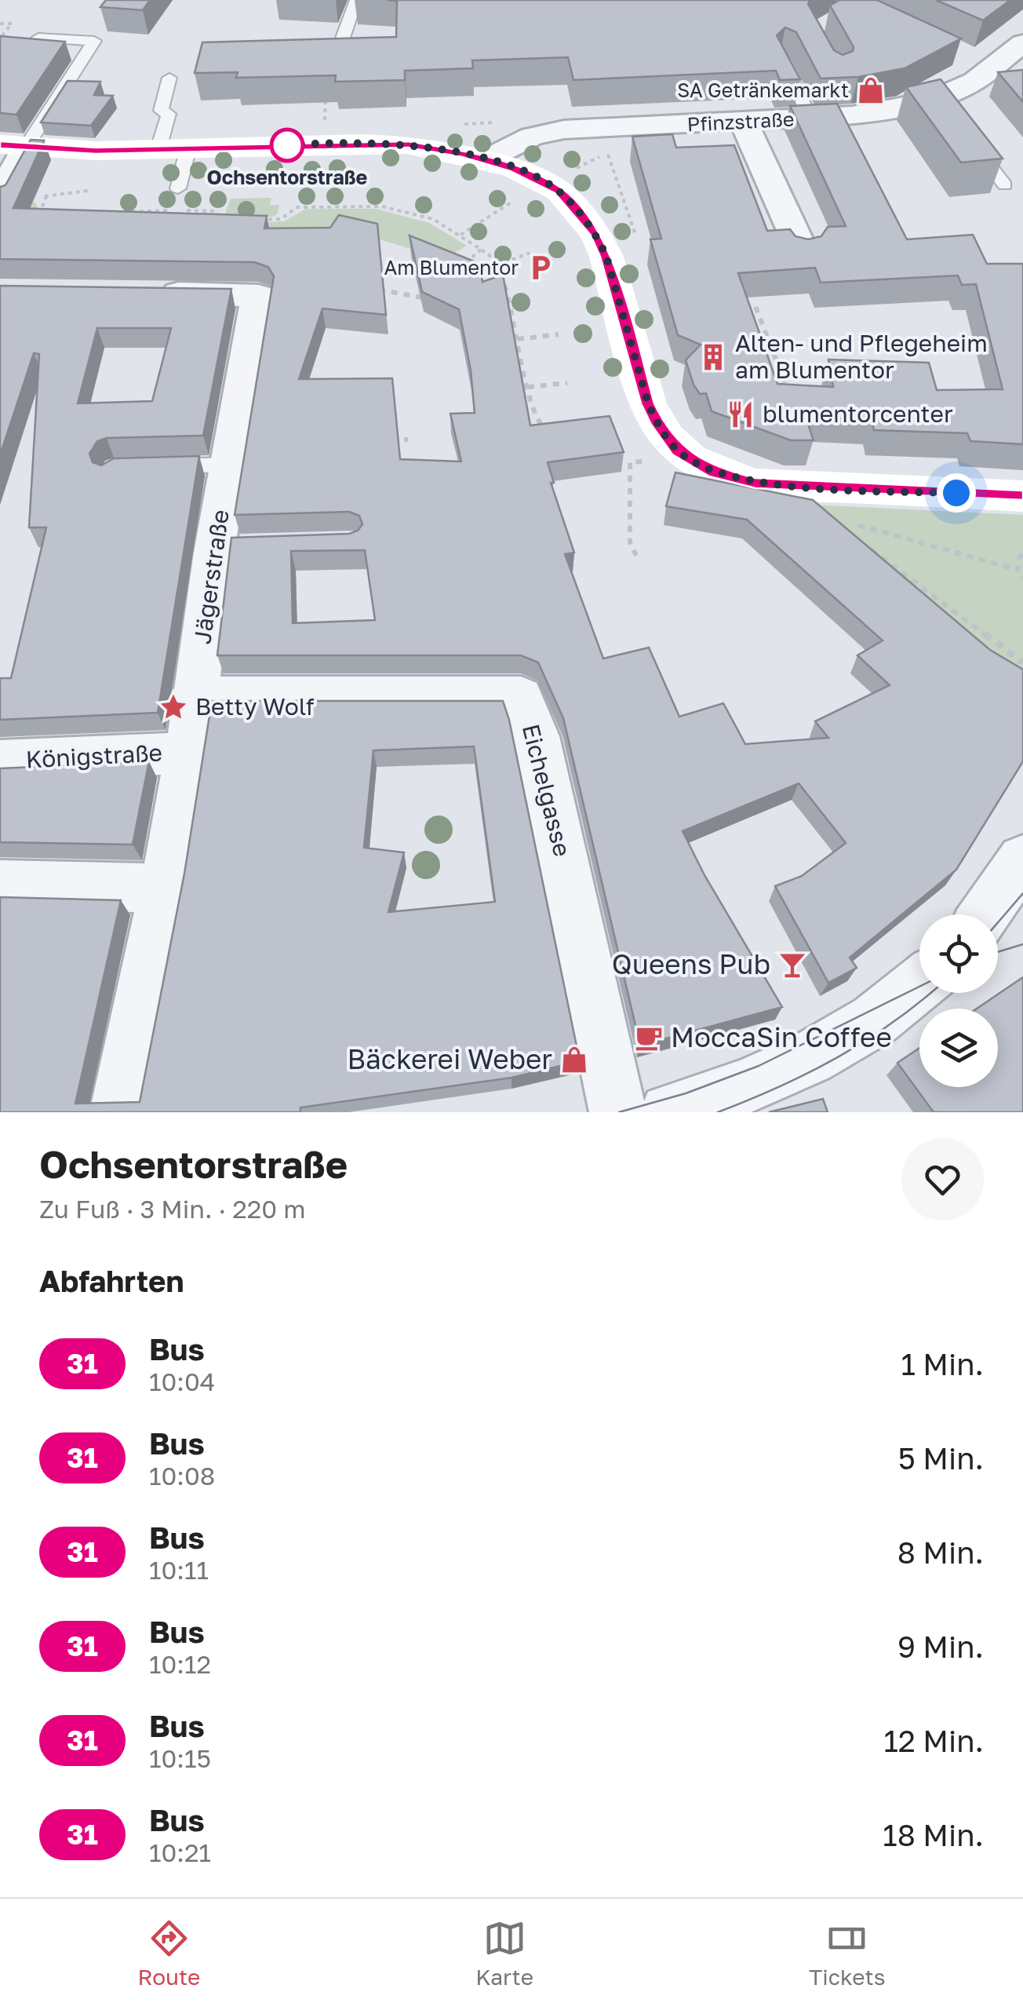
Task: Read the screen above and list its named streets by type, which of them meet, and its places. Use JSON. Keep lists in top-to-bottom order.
{
  "streets": {
    "street": [
      "Pfinzstraße",
      "Jägerstraße",
      "Königstraße",
      "Eichelgasse"
    ]
  },
  "crossings": [
    ["Jägerstraße", "Königstraße"],
    ["Jägerstraße", "Eichelgasse"]
  ],
  "places": {
    "shop": ["SA Getränkemarkt", "Bäckerei Weber"],
    "other": ["Ochsentorstraße"],
    "parking": ["Am Blumentor"],
    "building": ["Alten- und Pflegeheim am Blumentor"],
    "restaurant": ["blumentorcenter"],
    "place": ["Betty Wolf"],
    "bar": ["Queens Pub"],
    "cafe": ["MoccaSin Coffee"]
  },
  "lines": ["bus line 31"],
  "page": {
    "heading": [
      ["Ochsentorstraße", "Zu Fuß · 3 Min. · 220 m"],
      "Abfahrten"
    ],
    "list": [
      {
        "mark": "31",
        "name": "Bus",
        "note": "10:04",
        "value": "1 Min."
      },
      {
        "mark": "31",
        "name": "Bus",
        "note": "10:08",
        "value": "5 Min."
      },
      {
        "mark": "31",
        "name": "Bus",
        "note": "10:11",
        "value": "8 Min."
      },
      {
        "mark": "31",
        "name": "Bus",
        "note": "10:12",
        "value": "9 Min."
      },
      {
        "mark": "31",
        "name": "Bus",
        "note": "10:15",
        "value": "12 Min."
      },
      {
        "mark": "31",
        "name": "Bus",
        "note": "10:21",
        "value": "18 Min."
      }
    ],
    "tabs": ["Route", "Karte", "Tickets"]
  }
}
